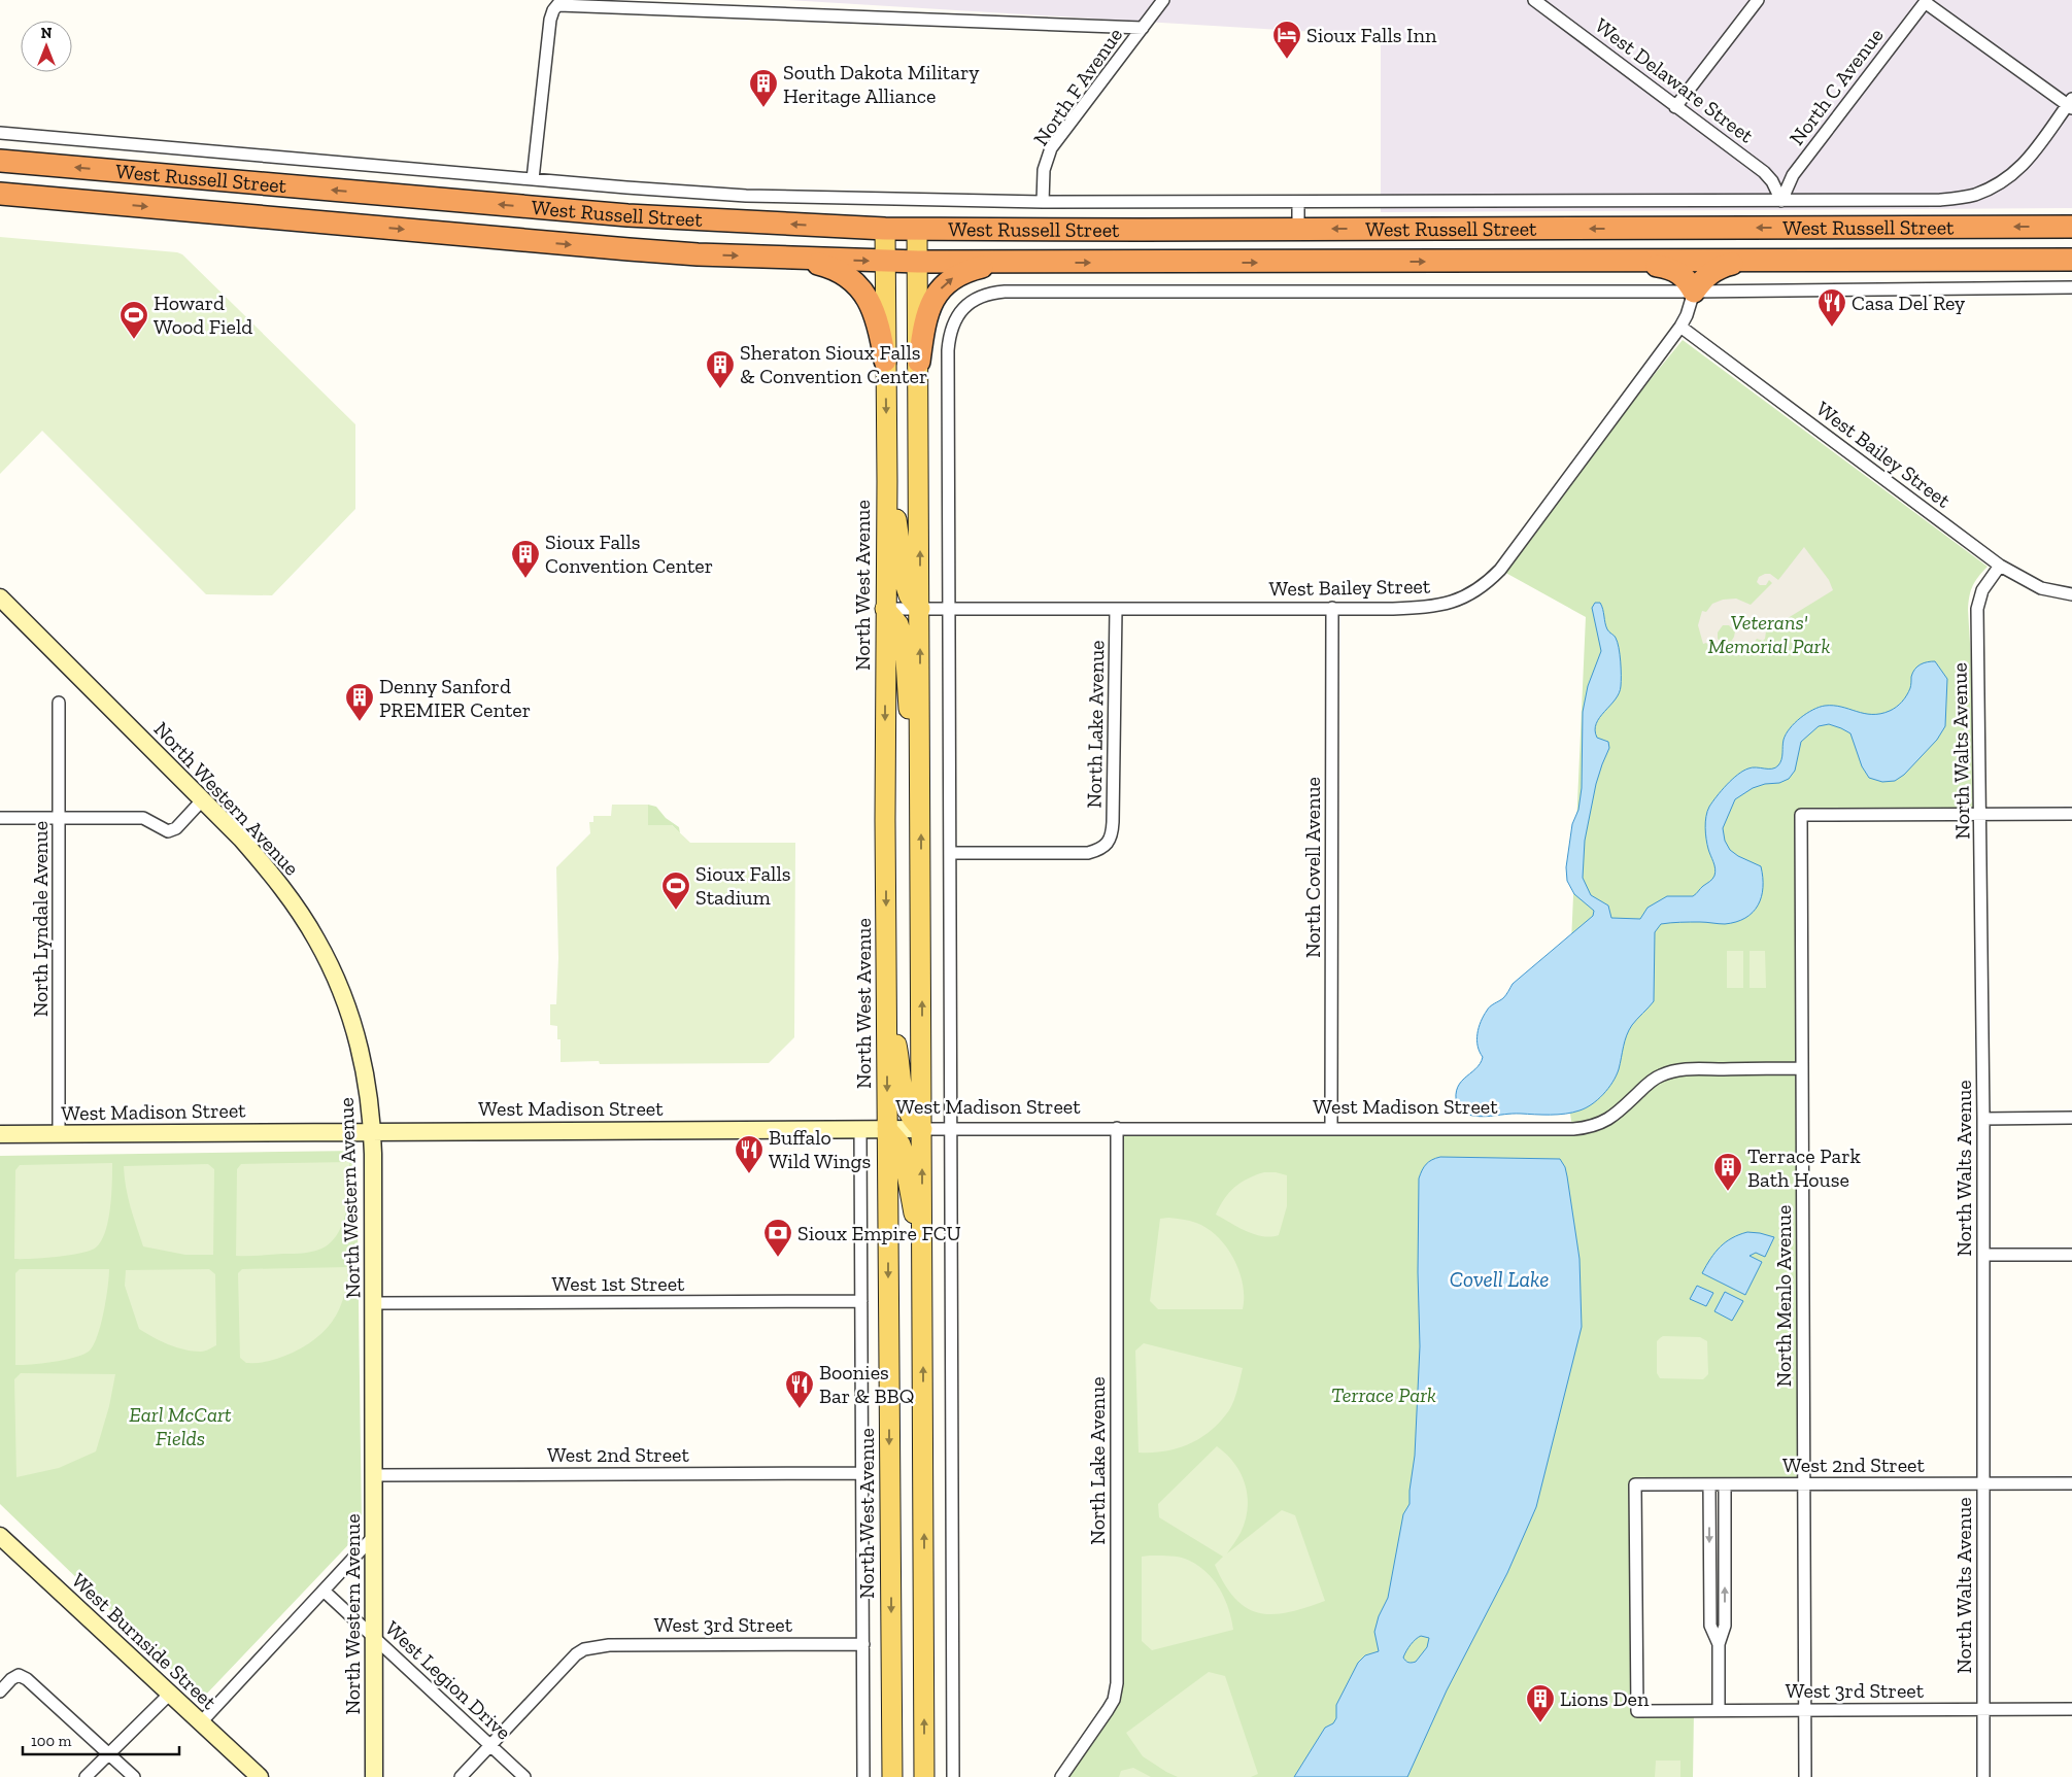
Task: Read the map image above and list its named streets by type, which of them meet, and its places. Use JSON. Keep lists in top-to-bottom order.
{
  "streets": {
    "highway": ["West Russell Street"],
    "main road": ["North West Avenue"],
    "street": [
      "West Delaware Street",
      "North F Avenue",
      "North C Avenue",
      "West Bailey Street",
      "North Lake Avenue",
      "North Walts Avenue",
      "North Western Avenue",
      "North Covell Avenue",
      "North Lyndale Avenue",
      "West Madison Street",
      "West 1st Street",
      "North Menlo Avenue",
      "West 2nd Street",
      "West 3rd Street",
      "West Burnside Street",
      "West Legion Drive"
    ]
  },
  "crossings": [
    ["West Delaware Street", "North C Avenue"],
    ["West Delaware Street", "West Russell Street"],
    ["North F Avenue", "West Russell Street"],
    ["North C Avenue", "West Russell Street"],
    ["West Russell Street", "North West Avenue"],
    ["West Bailey Street", "North West Avenue"],
    ["West Bailey Street", "North Lake Avenue"],
    ["West Bailey Street", "North Walts Avenue"],
    ["West Bailey Street", "North Covell Avenue"],
    ["North West Avenue", "West Madison Street"],
    ["North West Avenue", "West 1st Street"],
    ["North West Avenue", "West 2nd Street"],
    ["North West Avenue", "West 3rd Street"],
    ["North Lake Avenue", "West Madison Street"],
    ["North Walts Avenue", "North Menlo Avenue"],
    ["North Walts Avenue", "West 2nd Street"],
    ["North Walts Avenue", "West 3rd Street"],
    ["North Western Avenue", "West Madison Street"],
    ["North Western Avenue", "West 1st Street"],
    ["North Western Avenue", "West 2nd Street"],
    ["North Western Avenue", "West Legion Drive"],
    ["North Covell Avenue", "West Madison Street"],
    ["North Lyndale Avenue", "West Madison Street"],
    ["West Madison Street", "North Menlo Avenue"],
    ["North Menlo Avenue", "West 2nd Street"],
    ["North Menlo Avenue", "West 3rd Street"],
    ["West 2nd Street", "West 3rd Street"],
    ["West 3rd Street", "West Legion Drive"]
  ],
  "water": ["Covell Lake"],
  "parks": ["Veterans' Memorial Park", "Terrace Park", "Earl McCart Fields"],
  "places": {
    "hotel": ["Sioux Falls Inn"],
    "building": [
      "South Dakota Military Heritage Alliance",
      "Sheraton Sioux Falls & Convention Center",
      "Sioux Falls Convention Center",
      "Denny Sanford PREMIER Center",
      "Terrace Park Bath House",
      "Lions Den"
    ],
    "restaurant": ["Casa Del Rey", "Buffalo Wild Wings", "Boonies Bar & BBQ"],
    "sports": ["Howard Wood Field", "Sioux Falls Stadium"],
    "bank": ["Sioux Empire FCU"]
  },
  "scale_bar": "100 m",
  "north": "top"
}
